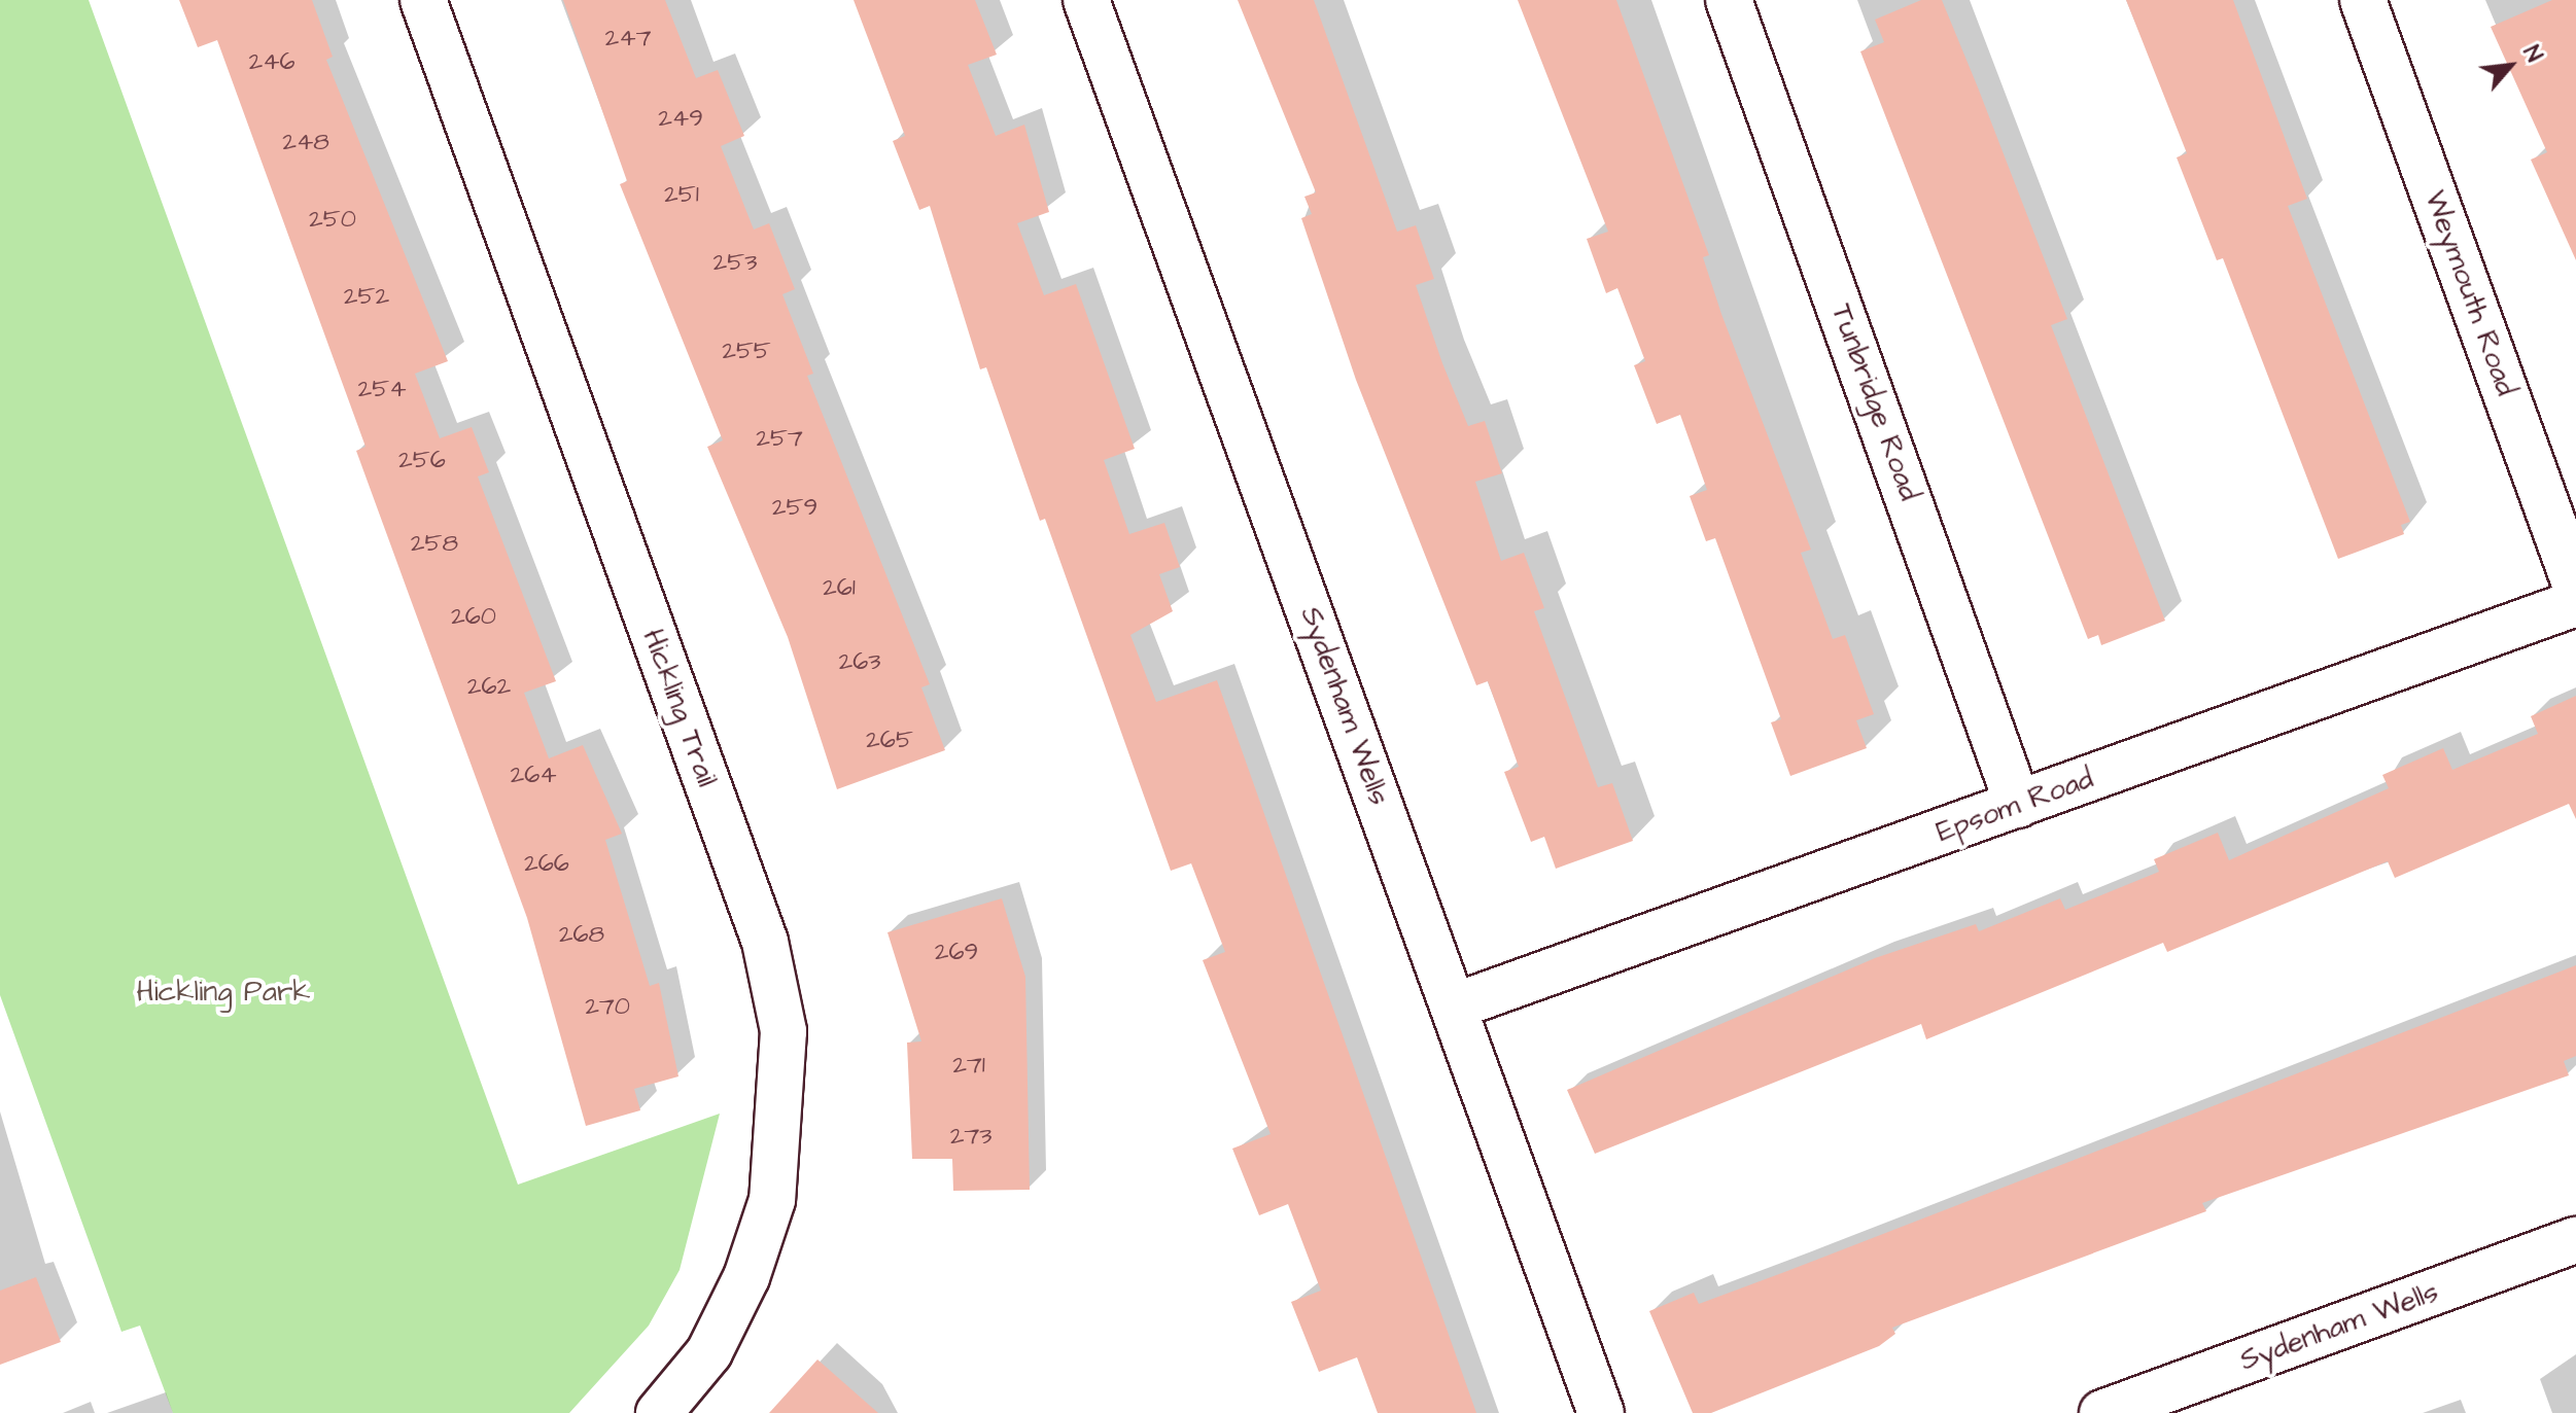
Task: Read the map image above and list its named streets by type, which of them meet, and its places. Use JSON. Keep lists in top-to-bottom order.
{
  "streets": {
    "street": [
      "Weymouth Road",
      "Tunbridge Road",
      "Sydenham Wells",
      "Hickling Trail",
      "Epsom Road"
    ]
  },
  "crossings": [
    ["Tunbridge Road", "Epsom Road"],
    ["Sydenham Wells", "Epsom Road"]
  ],
  "parks": ["Hickling Park"],
  "house_numbers": [
    "247",
    "246",
    "249",
    "248",
    "251",
    "250",
    "253",
    "252",
    "255",
    "254",
    "257",
    "256",
    "259",
    "258",
    "261",
    "260",
    "263",
    "262",
    "265",
    "264",
    "266",
    "268",
    "269",
    "270",
    "271",
    "273"
  ],
  "north": "top right"
}
